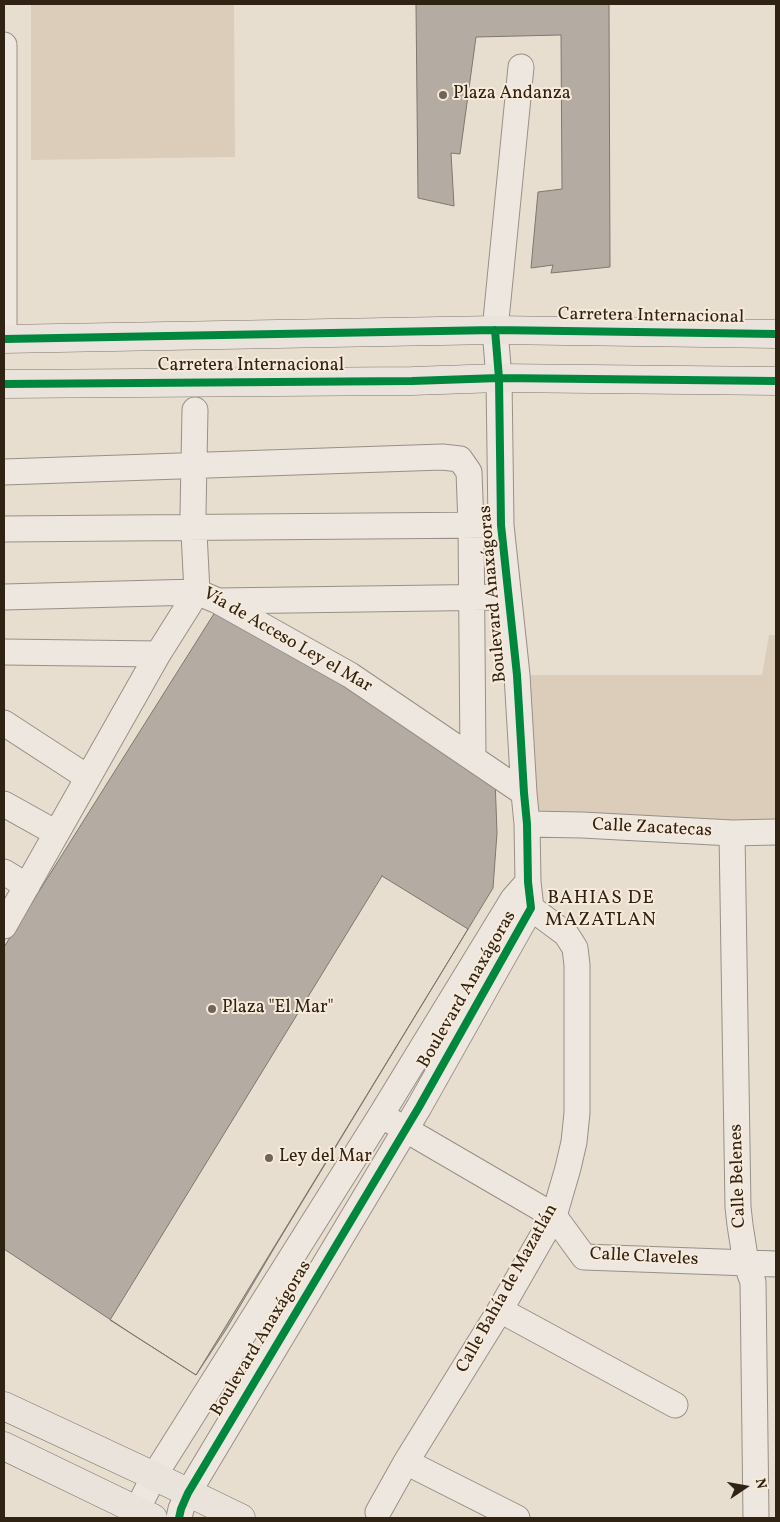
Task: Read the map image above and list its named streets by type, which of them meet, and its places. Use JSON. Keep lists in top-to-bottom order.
{
  "streets": {
    "main road": ["Carretera Internacional"],
    "street": [
      "Boulevard Anaxágoras",
      "Vía de Acceso Ley el Mar",
      "Calle Zacatecas",
      "Calle Belenes",
      "Calle Claveles",
      "Calle Bahía de Mazatlán"
    ]
  },
  "crossings": [
    ["Carretera Internacional", "Boulevard Anaxágoras"],
    ["Boulevard Anaxágoras", "Vía de Acceso Ley el Mar"],
    ["Boulevard Anaxágoras", "Calle Zacatecas"],
    ["Boulevard Anaxágoras", "Calle Claveles"],
    ["Boulevard Anaxágoras", "Calle Bahía de Mazatlán"],
    ["Calle Zacatecas", "Calle Belenes"],
    ["Calle Belenes", "Calle Claveles"],
    ["Calle Claveles", "Calle Bahía de Mazatlán"]
  ],
  "districts": ["BAHIAS DE MAZATLAN"],
  "places": ["Plaza Andanza", "Plaza \"El Mar\"", "Ley del Mar"],
  "north": "right"
}
